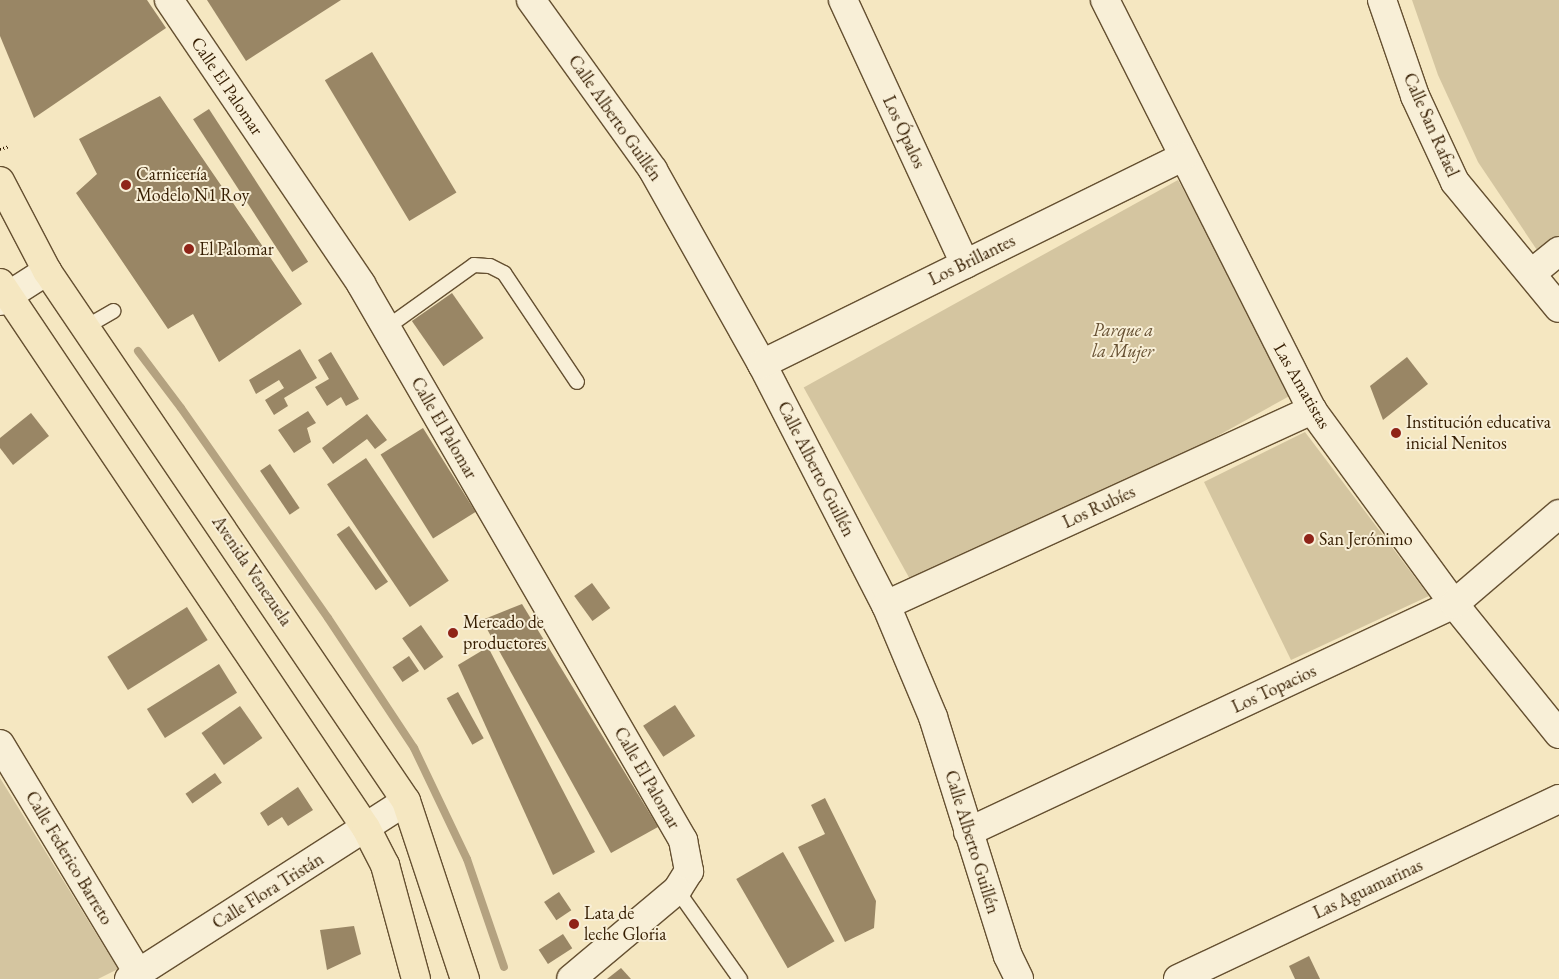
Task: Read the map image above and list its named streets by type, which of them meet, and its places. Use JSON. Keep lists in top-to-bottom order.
{
  "streets": {
    "main road": ["Avenida Venezuela"],
    "street": [
      "Calle El Palomar",
      "Calle Alberto Guillén",
      "Calle San Rafael",
      "Los Ópalos",
      "Los Brillantes",
      "Las Amatistas",
      "Los Rubíes",
      "Los Topacios",
      "Calle Federico Barreto",
      "Las Aguamarinas",
      "Calle Flora Tristán"
    ]
  },
  "crossings": [
    ["Calle Alberto Guillén", "Los Brillantes"],
    ["Calle Alberto Guillén", "Los Rubíes"],
    ["Calle Alberto Guillén", "Los Topacios"],
    ["Los Ópalos", "Los Brillantes"],
    ["Los Brillantes", "Las Amatistas"],
    ["Las Amatistas", "Los Rubíes"],
    ["Las Amatistas", "Los Topacios"],
    ["Avenida Venezuela", "Calle Flora Tristán"],
    ["Calle Federico Barreto", "Calle Flora Tristán"]
  ],
  "parks": ["Parque a la Mujer"],
  "places": [
    "Carnicería Modelo N1 Roy",
    "El Palomar",
    "Institución educativa inicial Nenitos",
    "San Jerónimo",
    "Mercado de productores",
    "Lata de leche Gloria"
  ]
}
